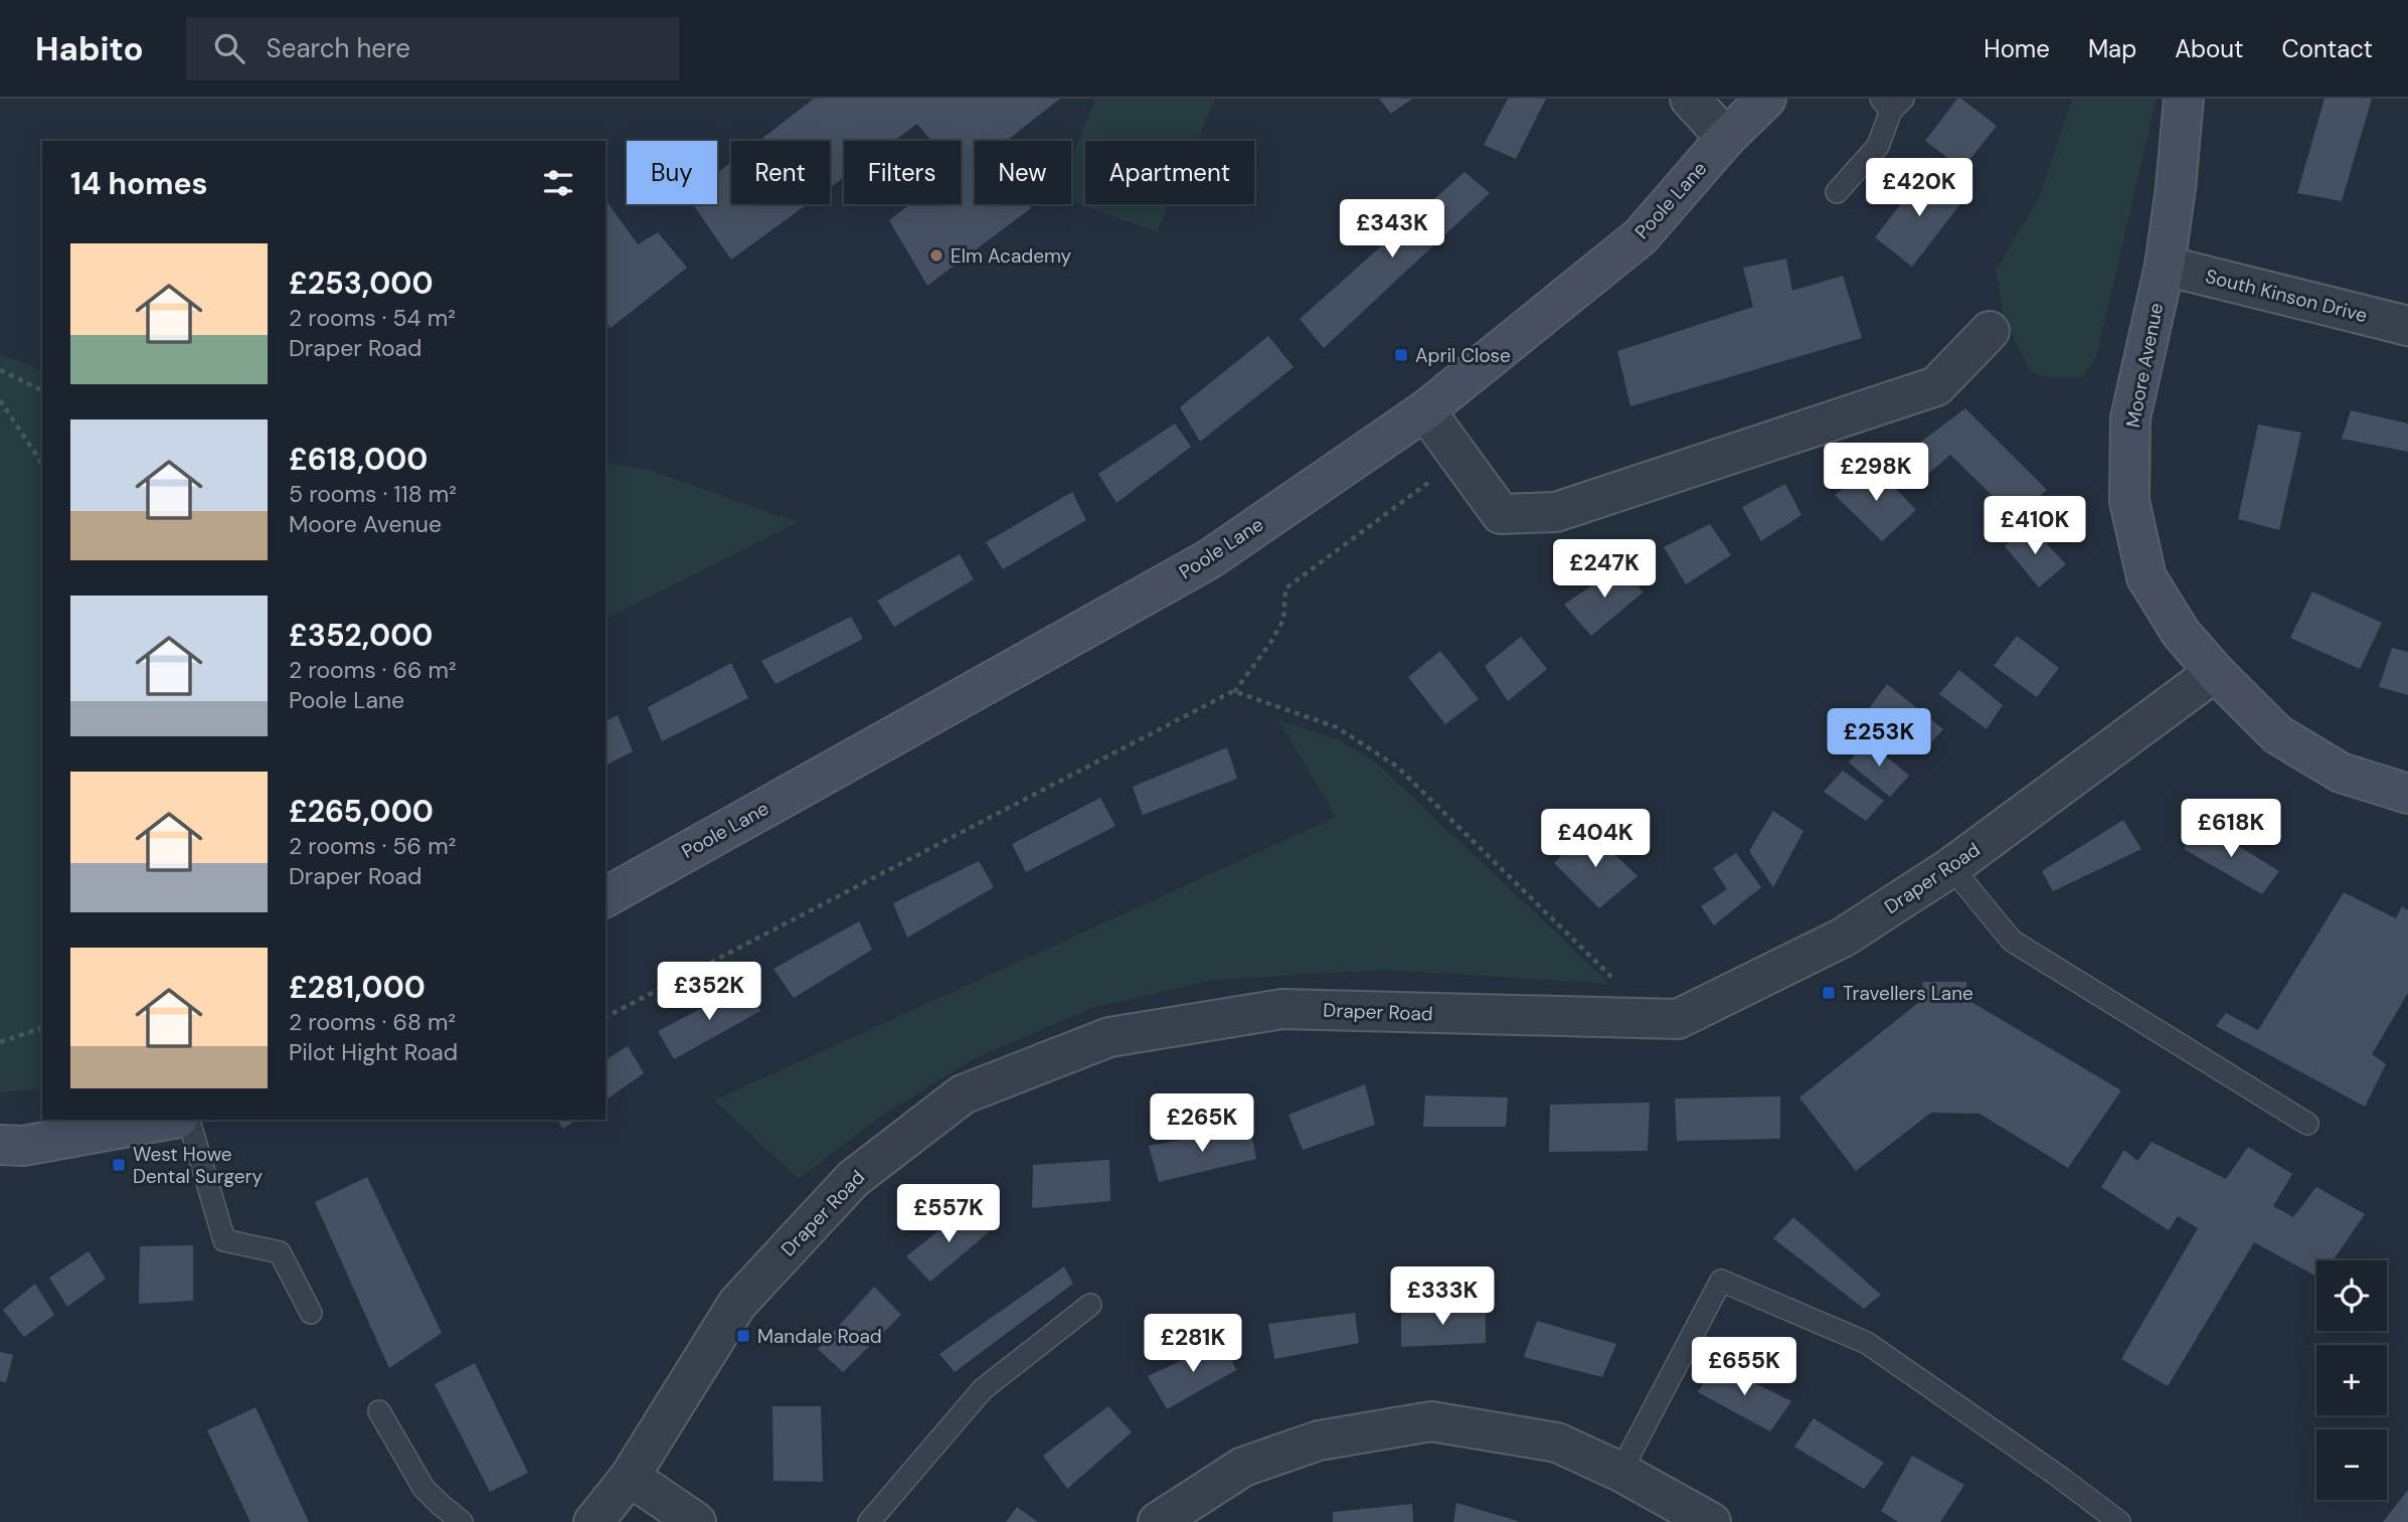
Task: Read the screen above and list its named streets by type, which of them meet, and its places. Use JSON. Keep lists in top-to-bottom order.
{
  "streets": {
    "street": [
      "Poole Lane",
      "South Kinson Drive",
      "Moore Avenue",
      "Draper Road"
    ]
  },
  "crossings": [
    ["South Kinson Drive", "Moore Avenue"],
    ["Moore Avenue", "Draper Road"]
  ],
  "places": {
    "other": ["Elm Academy"],
    "transit": [
      "April Close",
      "Travellers Lane",
      "West Howe Dental Surgery",
      "Mandale Road"
    ]
  },
  "page": {
    "header": "Habito",
    "search": "Search here",
    "nav": [
      "Home",
      "Map",
      "About",
      "Contact"
    ],
    "chip": [
      "Buy",
      "Rent",
      "Filters",
      "New",
      "Apartment"
    ],
    "heading": "14 homes",
    "price": [
      "£420K",
      "£343K",
      "£298K",
      "£410K",
      "£247K",
      "£253K",
      "£618K",
      "£404K",
      "£352K",
      "£265K",
      "£557K",
      "£333K",
      "£281K",
      "£655K"
    ],
    "list": [
      {
        "name": "£253,000",
        "note": "2 rooms · 54 m² · Draper Road"
      },
      {
        "name": "£618,000",
        "note": "5 rooms · 118 m² · Moore Avenue"
      },
      {
        "name": "£352,000",
        "note": "2 rooms · 66 m² · Poole Lane"
      },
      {
        "name": "£265,000",
        "note": "2 rooms · 56 m² · Draper Road"
      },
      {
        "name": "£281,000",
        "note": "2 rooms · 68 m² · Pilot Hight Road"
      }
    ],
    "map_buttons": ["+", "−"]
  }
}
